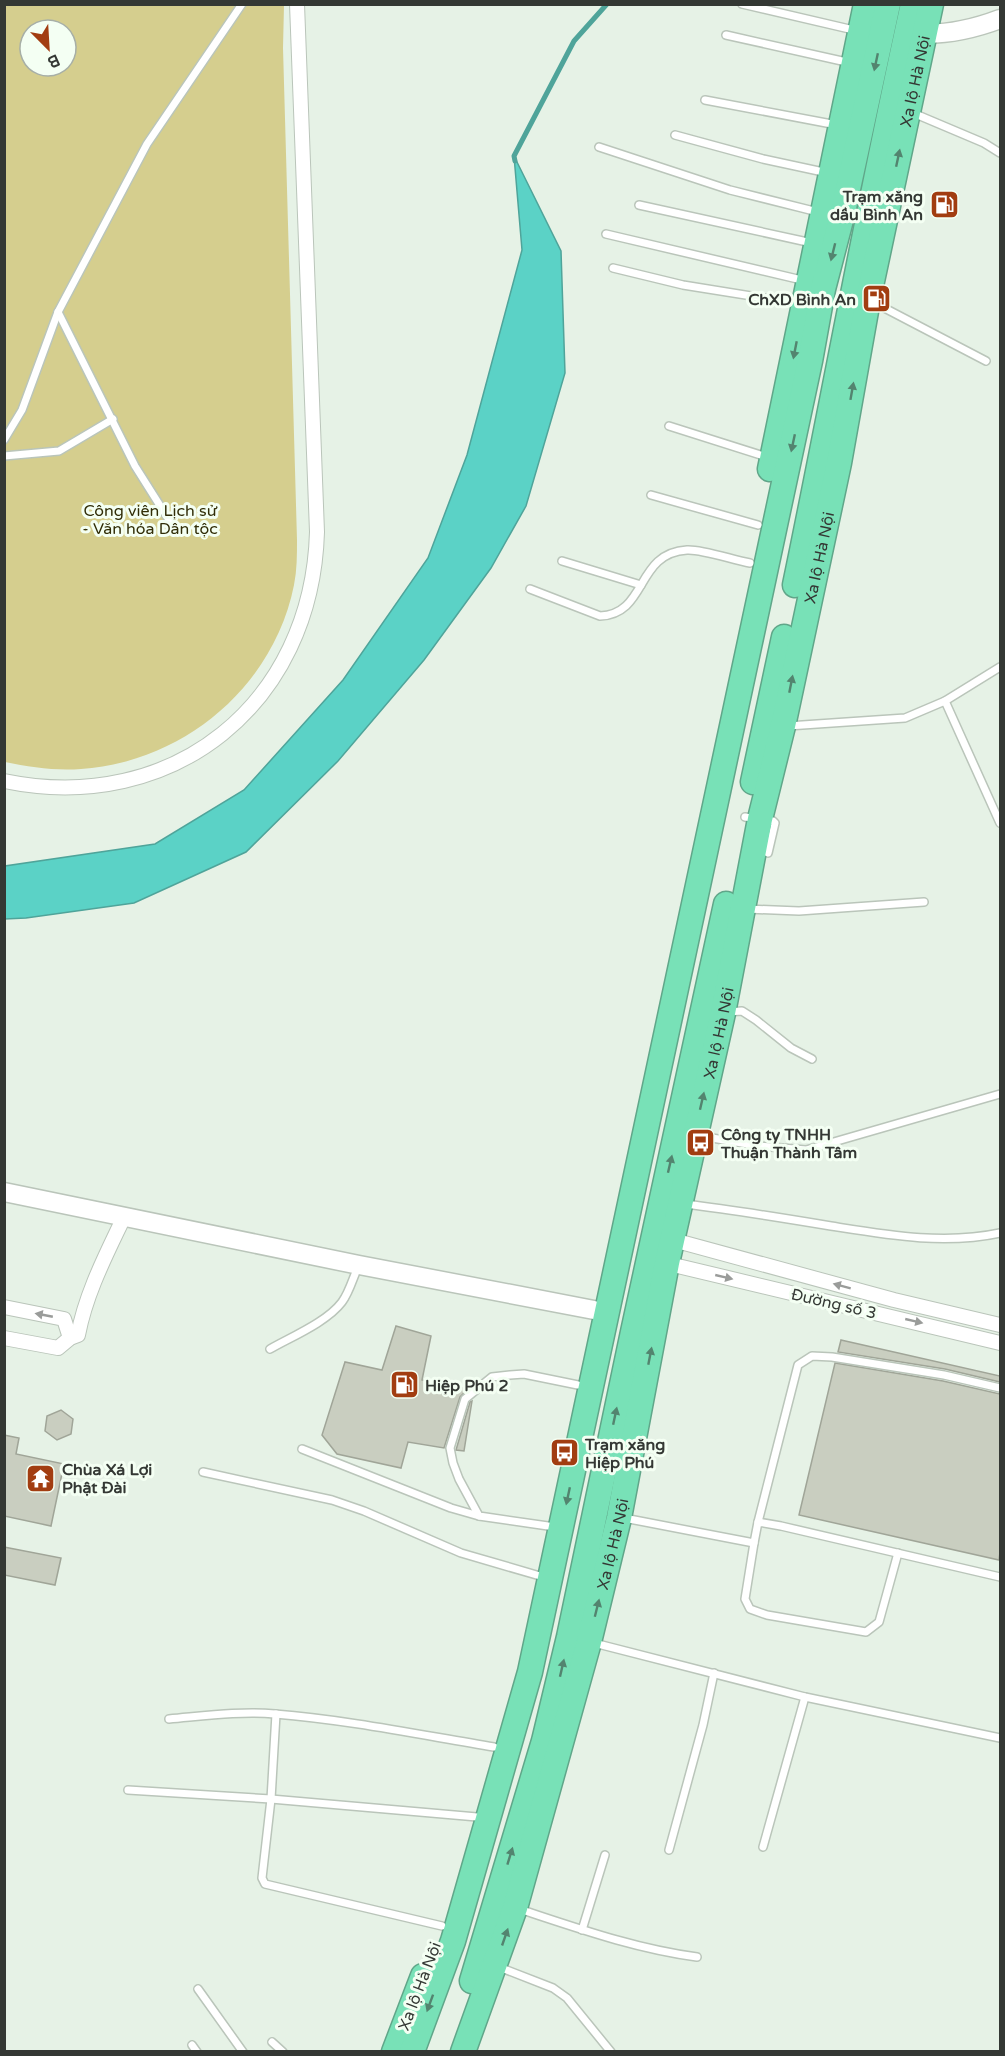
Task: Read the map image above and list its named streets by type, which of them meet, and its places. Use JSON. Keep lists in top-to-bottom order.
{
  "streets": {
    "highway": ["Xa lộ Hà Nội"],
    "street": ["Đường số 3"]
  },
  "crossings": [
    ["Xa lộ Hà Nội", "Đường số 3"]
  ],
  "parks": ["Công viên Lịch sử - Văn hóa Dân tộc"],
  "places": {
    "fuel station": ["Trạm xăng dầu Bình An", "ChXD Bình An", "Hiệp Phú 2"],
    "bus stop": ["Công ty TNHH Thuận Thành Tâm", "Trạm xăng Hiệp Phú"],
    "temple": ["Chùa Xá Lợi Phật Đài"]
  },
  "north": "bottom right"
}
